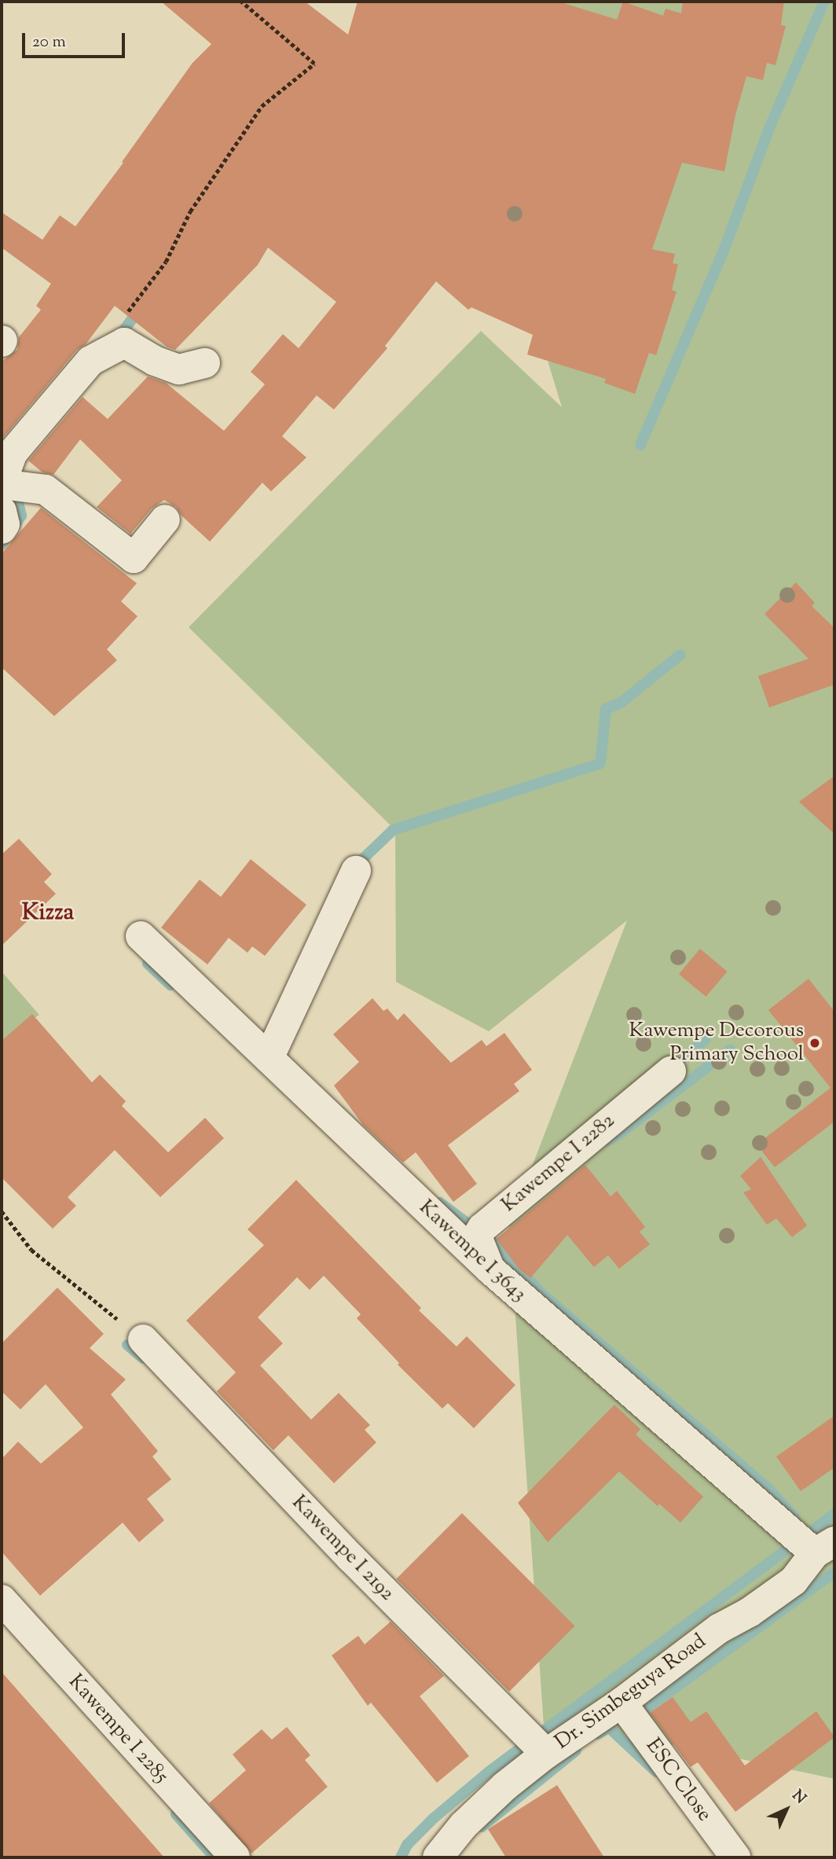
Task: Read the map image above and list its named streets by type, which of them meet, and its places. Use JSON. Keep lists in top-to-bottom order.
{
  "streets": {
    "street": [
      "Kawempe I 2282",
      "Kawempe I 3643",
      "Kawempe I 2192",
      "Dr. Simbeguya Road",
      "Kawempe I 2285",
      "ESC Close"
    ]
  },
  "crossings": [
    ["Kawempe I 2282", "Kawempe I 3643"],
    ["Kawempe I 3643", "Dr. Simbeguya Road"],
    ["Kawempe I 2192", "Dr. Simbeguya Road"],
    ["Dr. Simbeguya Road", "ESC Close"]
  ],
  "districts": ["Kizza"],
  "places": ["Kawempe Decorous Primary School"],
  "scale_bar": "20 m",
  "north": "top right"
}
